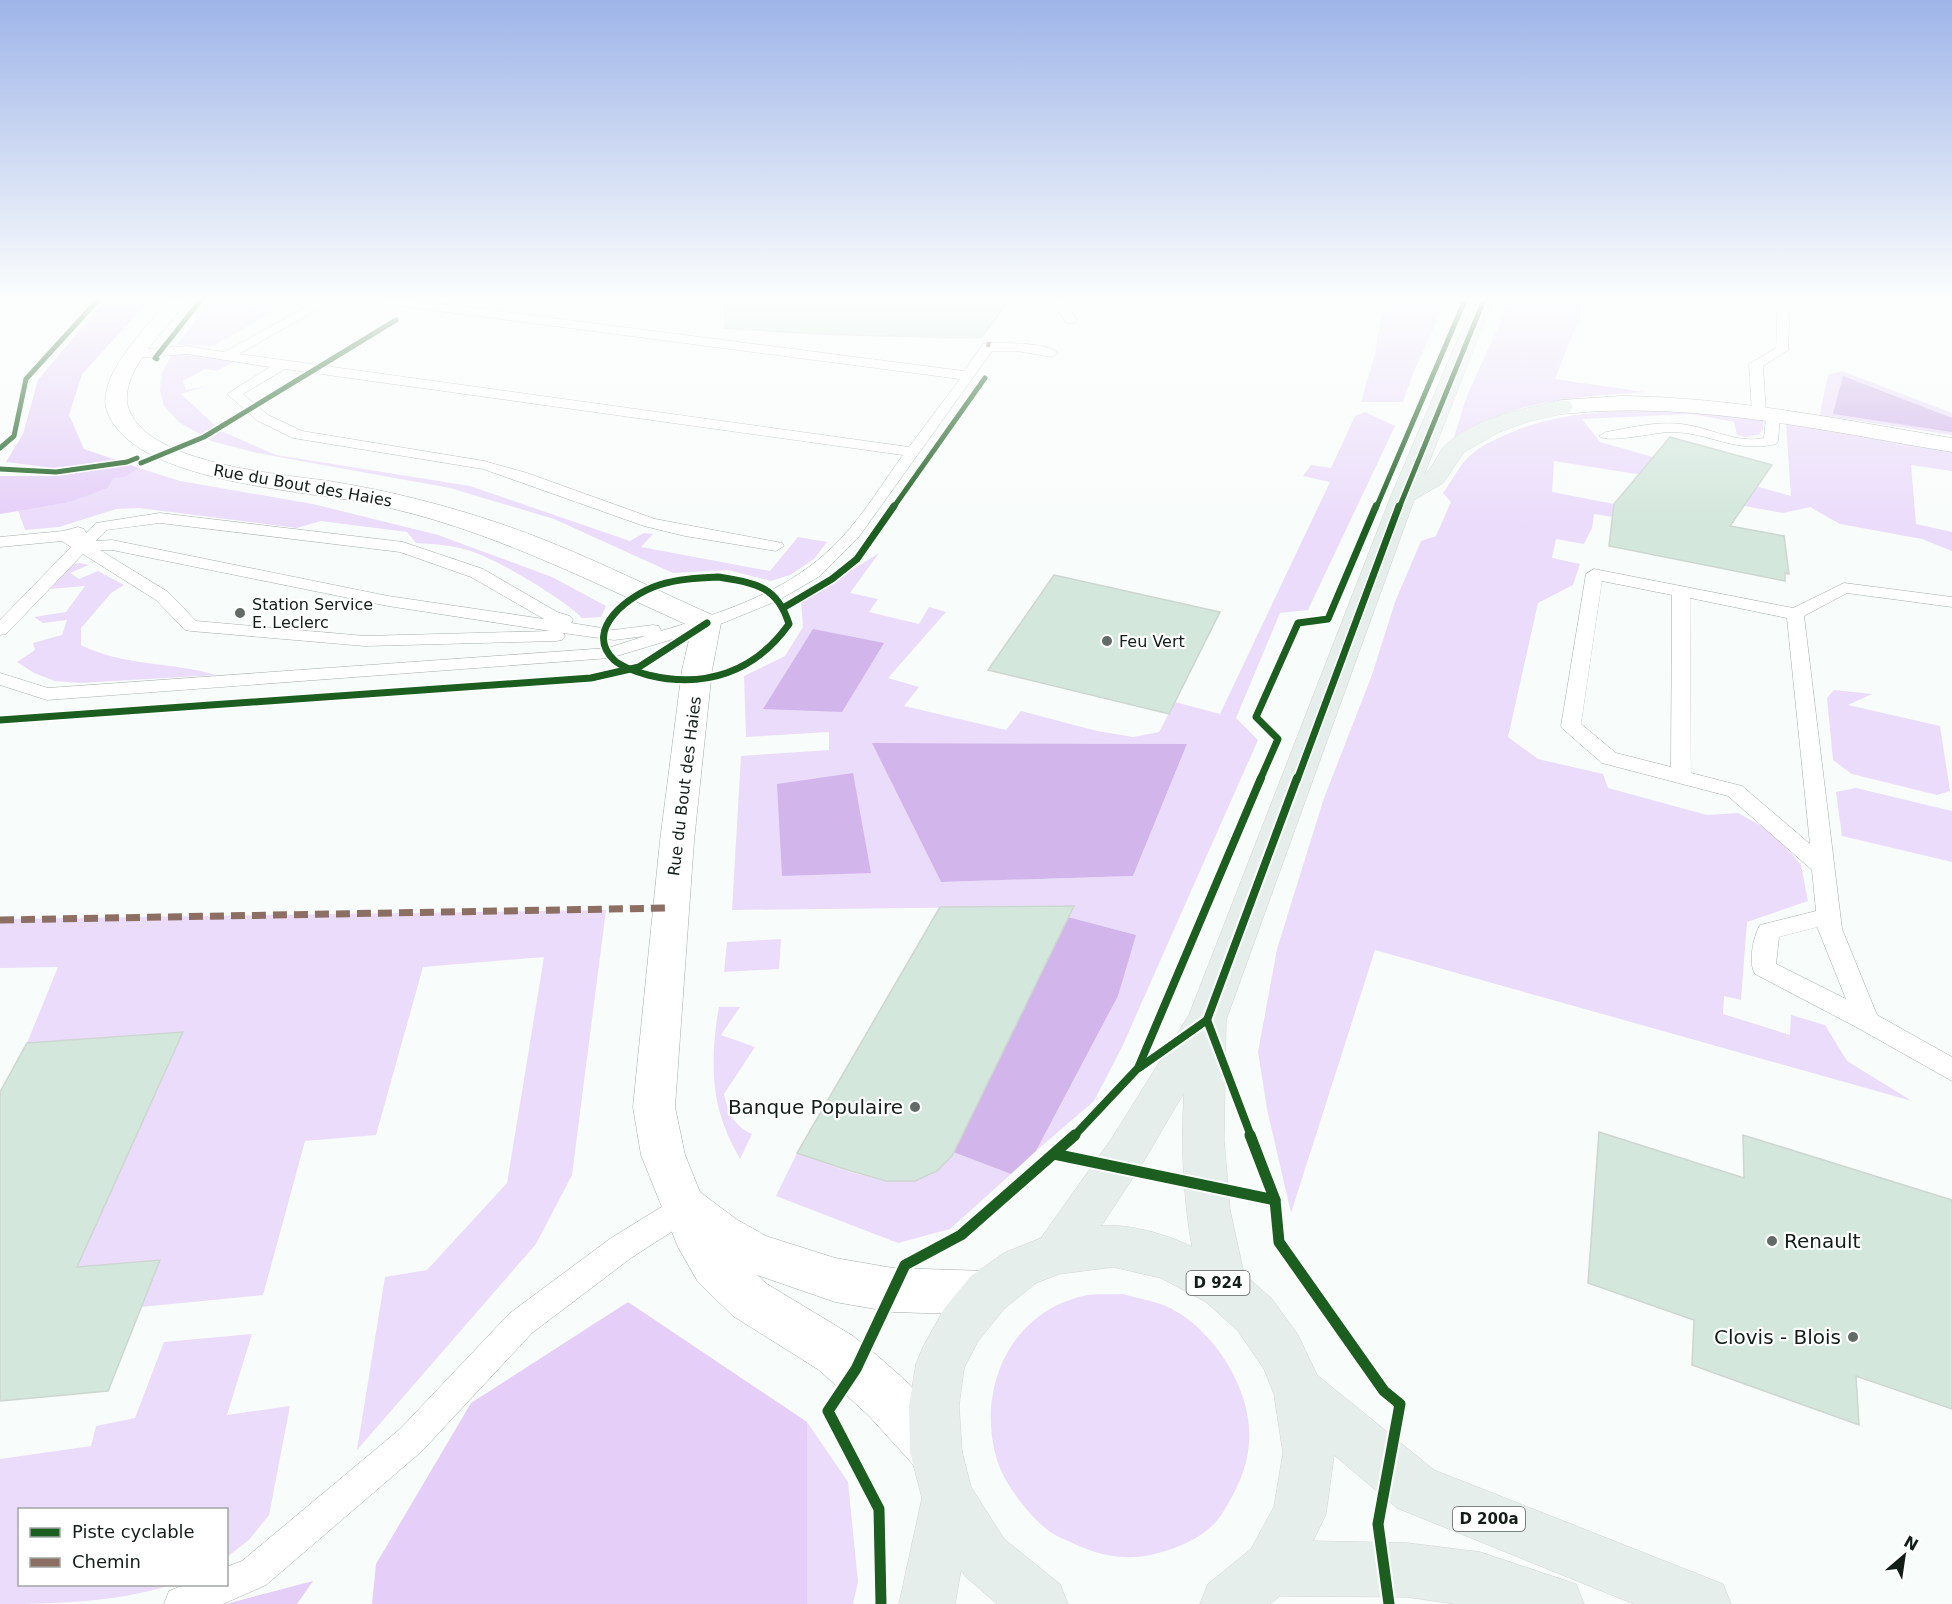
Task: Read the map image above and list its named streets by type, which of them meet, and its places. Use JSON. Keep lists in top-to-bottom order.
{
  "streets": {
    "main road": ["D 924", "D 200a"],
    "street": ["Rue du Bout des Haies"]
  },
  "crossings": [
    ["Rue du Bout des Haies", "D 924"],
    ["D 924", "D 200a"]
  ],
  "places": [
    "Station Service E. Leclerc",
    "Feu Vert",
    "Banque Populaire",
    "Renault",
    "Clovis - Blois"
  ],
  "legend": ["Piste cyclable", "Chemin"],
  "north": "top right"
}
